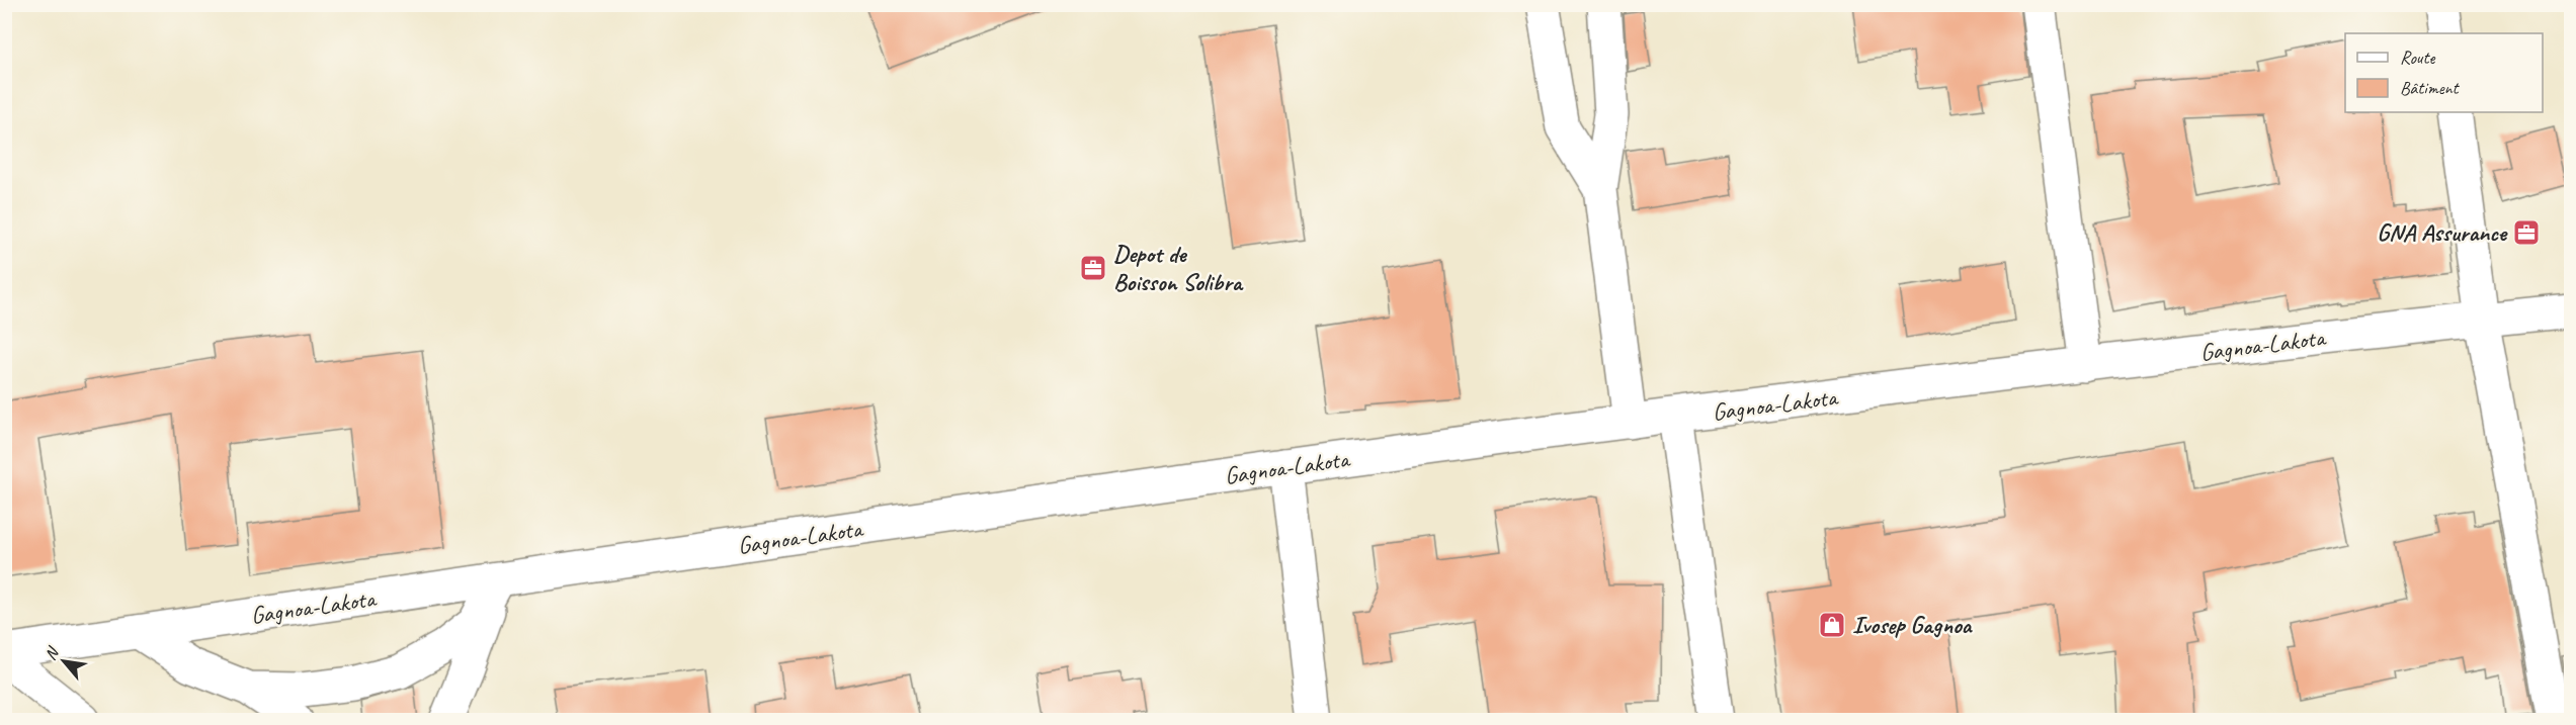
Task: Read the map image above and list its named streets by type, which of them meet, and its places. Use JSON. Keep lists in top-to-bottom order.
{
  "streets": {
    "main road": ["Gagnoa-Lakota"]
  },
  "places": {
    "office": ["GNA Assurance", "Depot de Boisson Solibra"],
    "shop": ["Ivosep Gagnoa"]
  },
  "legend": ["Route", "Bâtiment"],
  "north": "top left"
}
